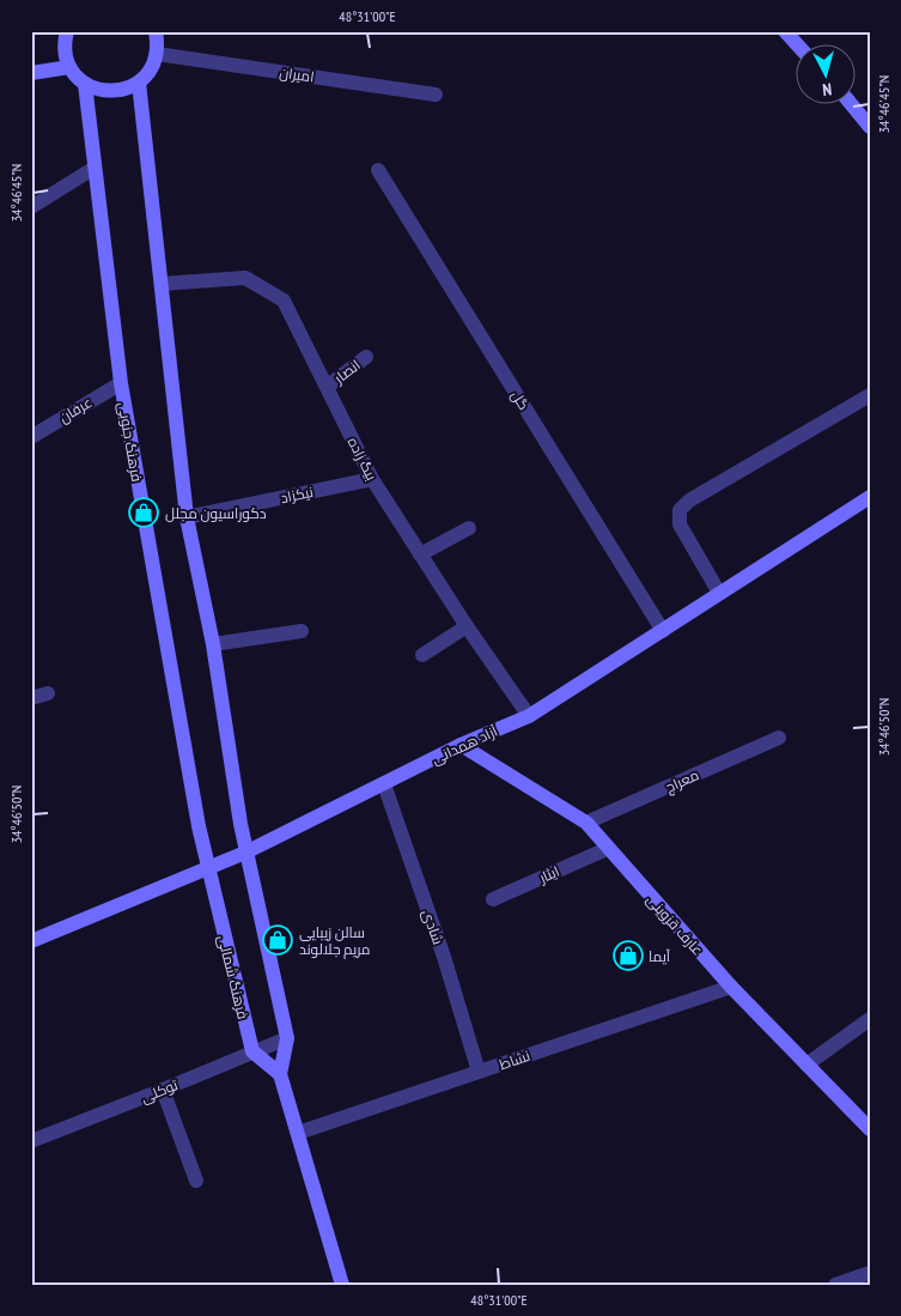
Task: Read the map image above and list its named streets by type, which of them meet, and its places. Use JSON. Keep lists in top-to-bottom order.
{
  "streets": {
    "street": [
      "امیران",
      "انصار",
      "گل",
      "عرفان",
      "فرهنگ جنوبی",
      "بیگ زاده",
      "نیکزاد",
      "آزاد همدانی",
      "معراج",
      "ایثار",
      "عارف قزوینی",
      "شادی",
      "فرهنگ شمالی",
      "نشاط",
      "توکلی"
    ]
  },
  "crossings": [
    ["انصار", "بیگ زاده"],
    ["گل", "آزاد همدانی"],
    ["عرفان", "فرهنگ جنوبی"],
    ["فرهنگ جنوبی", "آزاد همدانی"],
    ["فرهنگ جنوبی", "فرهنگ شمالی"],
    ["بیگ زاده", "نیکزاد"],
    ["بیگ زاده", "آزاد همدانی"],
    ["آزاد همدانی", "عارف قزوینی"],
    ["آزاد همدانی", "شادی"],
    ["آزاد همدانی", "فرهنگ شمالی"],
    ["معراج", "عارف قزوینی"],
    ["ایثار", "عارف قزوینی"],
    ["عارف قزوینی", "نشاط"],
    ["شادی", "نشاط"],
    ["فرهنگ شمالی", "توکلی"]
  ],
  "places": {
    "shop": ["دکوراسیون مجلل", "سالن زیبایی مریم جلالوند", "آيما"]
  },
  "north": "bottom",
  "coordinates": ["48°31'00\"E", "34°46'45\"N", "34°46'50\"N"]
}
